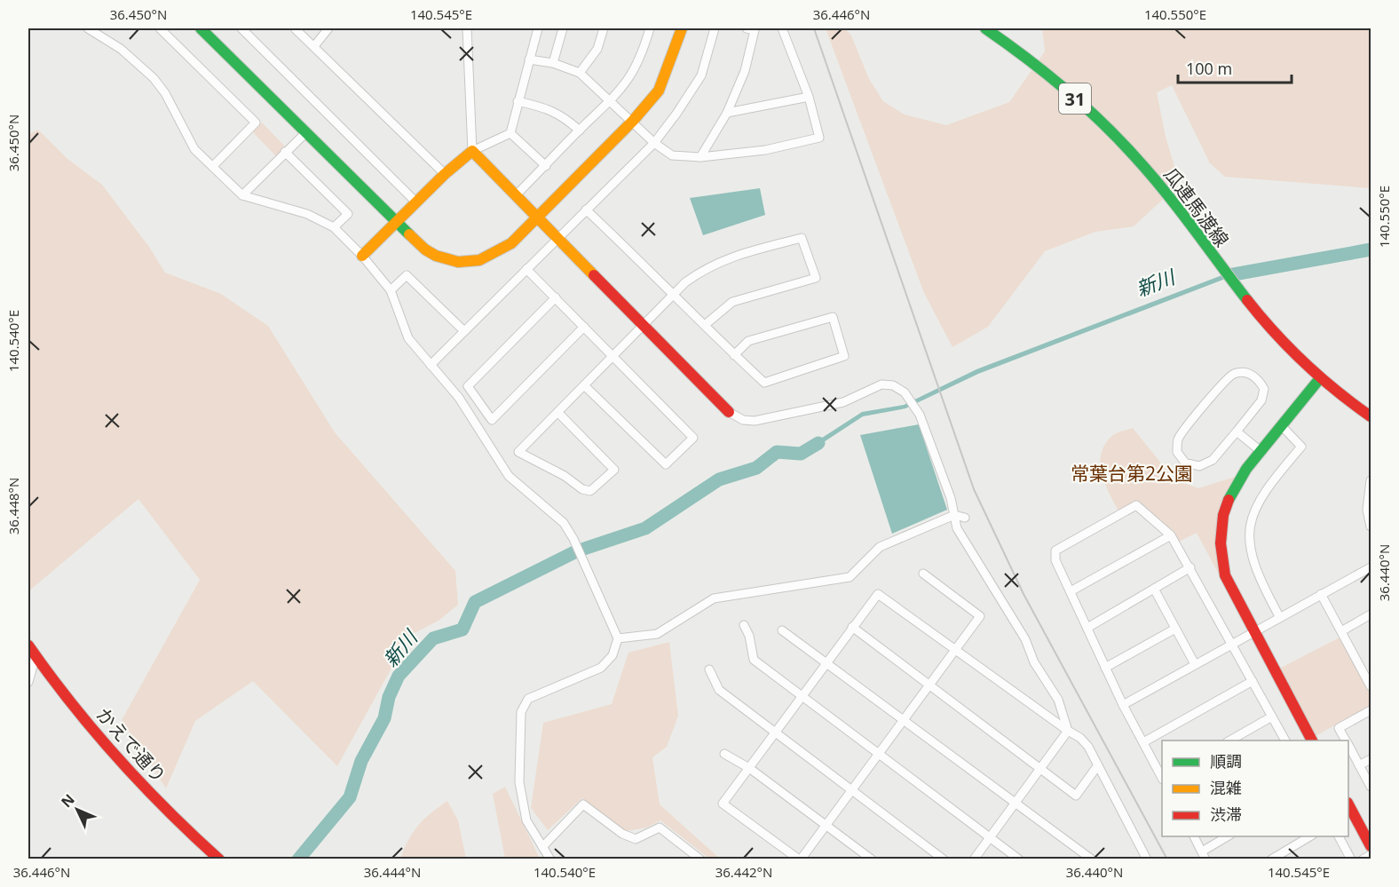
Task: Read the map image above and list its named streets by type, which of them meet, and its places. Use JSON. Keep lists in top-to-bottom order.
{
  "streets": {
    "street": ["31", "瓜連馬渡線", "かえで通り"]
  },
  "water": ["新川"],
  "parks": ["常葉台第2公園"],
  "legend": ["順調", "混雑", "渋滞"],
  "scale_bar": "100 m",
  "north": "top left",
  "coordinates": [
    "36.450°N",
    "140.545°E",
    "36.446°N",
    "140.550°E",
    "140.540°E",
    "36.448°N",
    "36.440°N",
    "36.444°N",
    "36.442°N"
  ]
}
